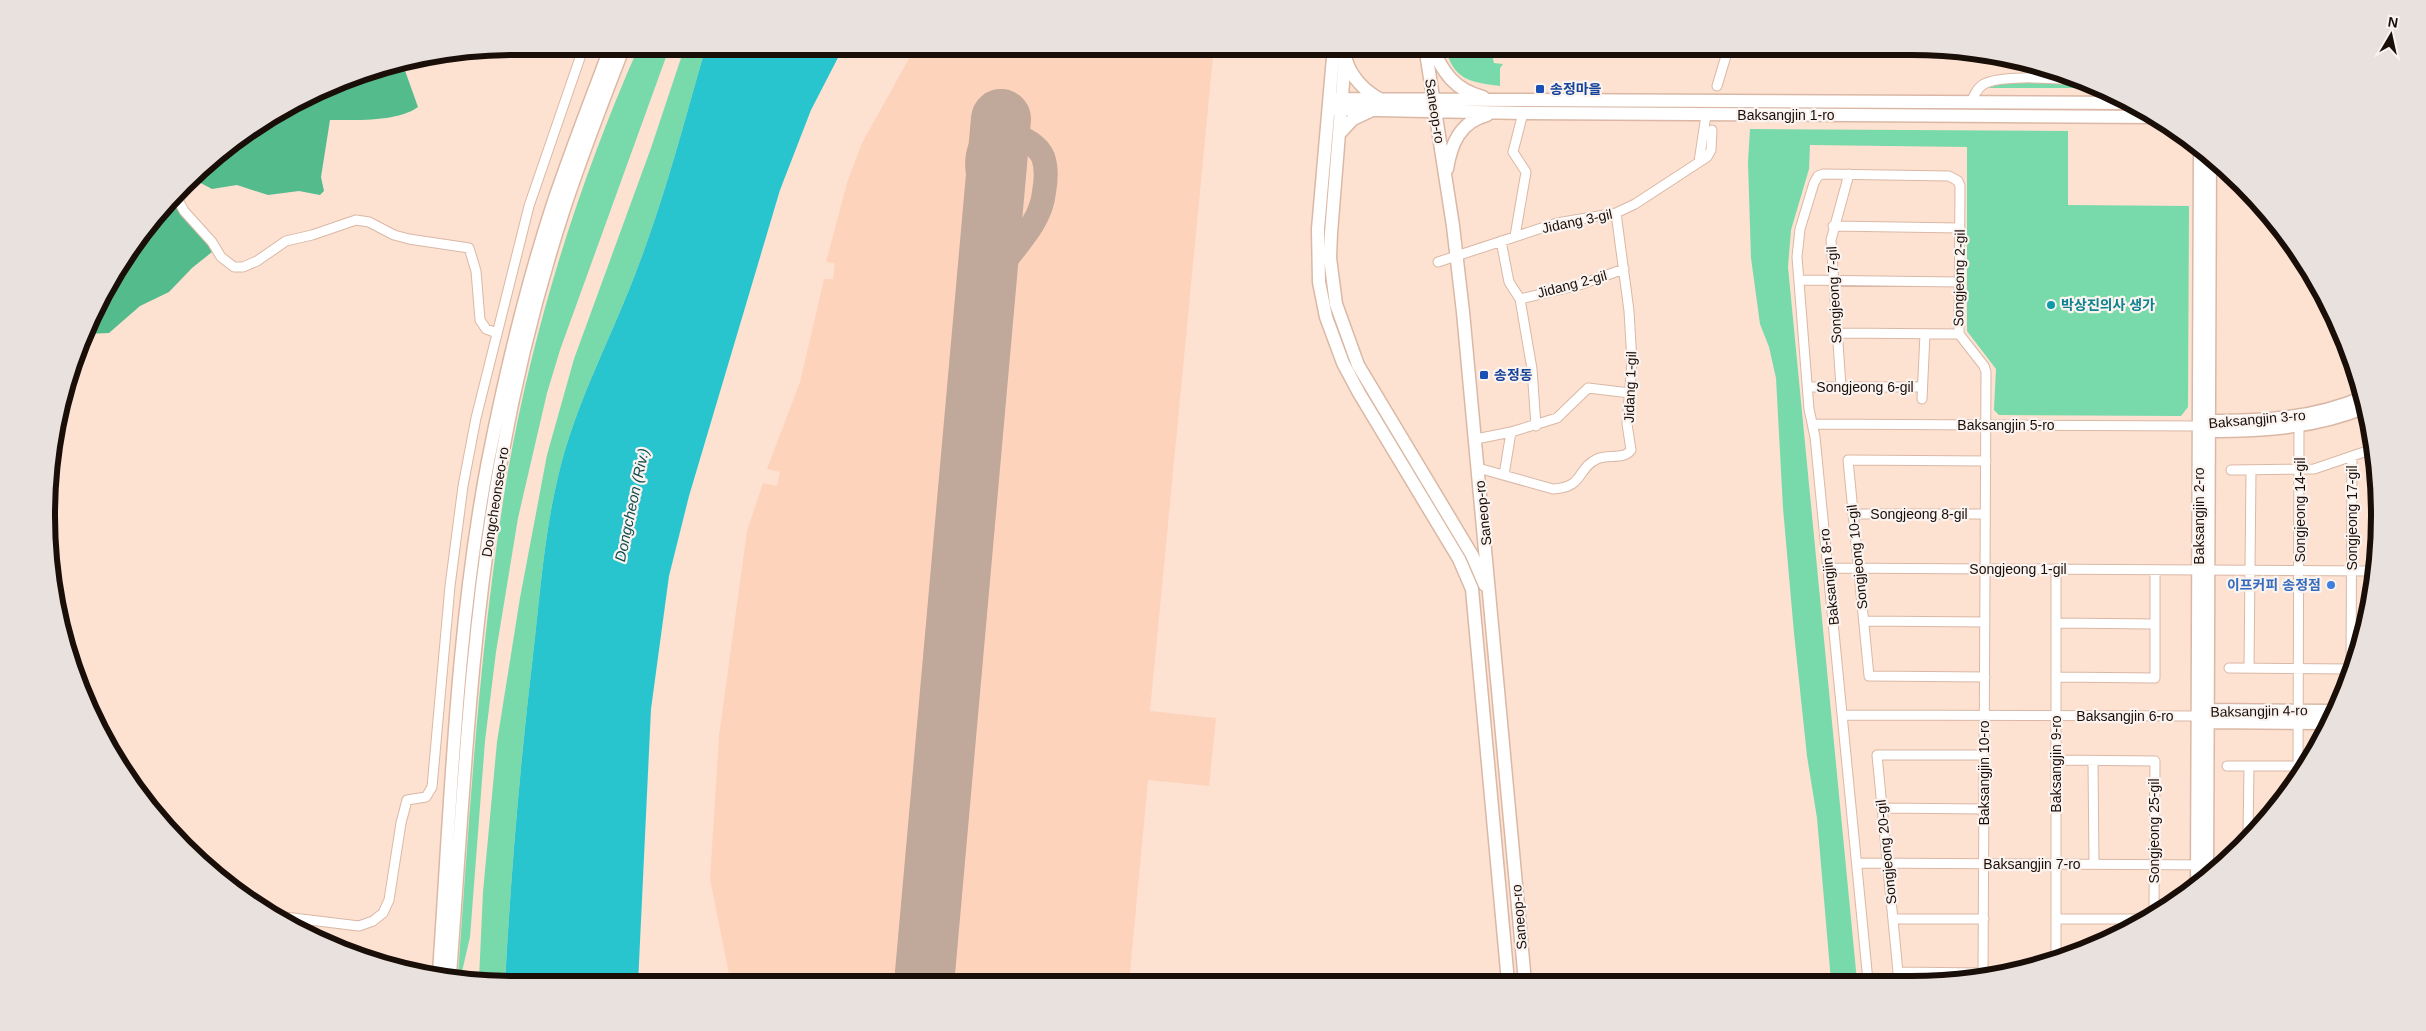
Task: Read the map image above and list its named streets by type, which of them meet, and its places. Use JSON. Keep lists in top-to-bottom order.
{
  "streets": {
    "main road": [
      "Saneop-ro",
      "Baksangjin 1-ro",
      "Baksangjin 3-ro",
      "Dongcheonseo-ro",
      "Baksangjin 2-ro",
      "Baksangjin 4-ro"
    ],
    "street": [
      "Jidang 3-gil",
      "Songjeong 2-gil",
      "Jidang 2-gil",
      "Songjeong 7-gil",
      "Jidang 1-gil",
      "Songjeong 6-gil",
      "Baksangjin 5-ro",
      "Songjeong 14-gil",
      "Songjeong 8-gil",
      "Songjeong 17-gil",
      "Songjeong 10-gil",
      "Songjeong 1-gil",
      "Baksangjin 8-ro",
      "Baksangjin 6-ro",
      "Baksangjin 9-ro",
      "Baksangjin 10-ro",
      "Songjeong 25-gil",
      "Songjeong 20-gil",
      "Baksangjin 7-ro"
    ]
  },
  "crossings": [
    ["Saneop-ro", "Baksangjin 1-ro"],
    ["Saneop-ro", "Jidang 3-gil"],
    ["Saneop-ro", "Jidang 1-gil"],
    ["Jidang 3-gil", "Jidang 2-gil"],
    ["Jidang 3-gil", "Jidang 1-gil"],
    ["Songjeong 2-gil", "Songjeong 7-gil"],
    ["Songjeong 2-gil", "Baksangjin 5-ro"],
    ["Songjeong 2-gil", "Songjeong 8-gil"],
    ["Songjeong 2-gil", "Songjeong 10-gil"],
    ["Songjeong 2-gil", "Songjeong 1-gil"],
    ["Songjeong 2-gil", "Baksangjin 8-ro"],
    ["Songjeong 2-gil", "Baksangjin 10-ro"],
    ["Jidang 2-gil", "Jidang 1-gil"],
    ["Songjeong 7-gil", "Songjeong 6-gil"],
    ["Songjeong 6-gil", "Baksangjin 8-ro"],
    ["Baksangjin 3-ro", "Baksangjin 5-ro"],
    ["Baksangjin 3-ro", "Songjeong 14-gil"],
    ["Baksangjin 3-ro", "Baksangjin 2-ro"],
    ["Baksangjin 5-ro", "Baksangjin 2-ro"],
    ["Baksangjin 5-ro", "Baksangjin 8-ro"],
    ["Songjeong 14-gil", "Songjeong 1-gil"],
    ["Songjeong 14-gil", "Baksangjin 4-ro"],
    ["Songjeong 8-gil", "Songjeong 10-gil"],
    ["Baksangjin 2-ro", "Songjeong 1-gil"],
    ["Baksangjin 2-ro", "Baksangjin 4-ro"],
    ["Baksangjin 2-ro", "Baksangjin 6-ro"],
    ["Baksangjin 2-ro", "Baksangjin 7-ro"],
    ["Songjeong 17-gil", "Songjeong 1-gil"],
    ["Songjeong 10-gil", "Songjeong 1-gil"],
    ["Songjeong 10-gil", "Baksangjin 10-ro"],
    ["Songjeong 1-gil", "Baksangjin 8-ro"],
    ["Songjeong 1-gil", "Baksangjin 9-ro"],
    ["Songjeong 1-gil", "Baksangjin 10-ro"],
    ["Baksangjin 8-ro", "Baksangjin 6-ro"],
    ["Baksangjin 8-ro", "Baksangjin 7-ro"],
    ["Baksangjin 4-ro", "Baksangjin 6-ro"],
    ["Baksangjin 6-ro", "Baksangjin 9-ro"],
    ["Baksangjin 6-ro", "Baksangjin 10-ro"],
    ["Baksangjin 9-ro", "Songjeong 25-gil"],
    ["Baksangjin 9-ro", "Baksangjin 7-ro"],
    ["Baksangjin 10-ro", "Songjeong 20-gil"],
    ["Baksangjin 10-ro", "Baksangjin 7-ro"],
    ["Songjeong 25-gil", "Baksangjin 7-ro"],
    ["Songjeong 20-gil", "Baksangjin 7-ro"]
  ],
  "water": ["Dongcheon (Riv.)"],
  "places": {
    "transit": ["송정마을", "송정동"],
    "other": ["박상진의사 생가", "이프커피 송정점"]
  },
  "north": "top"
}
